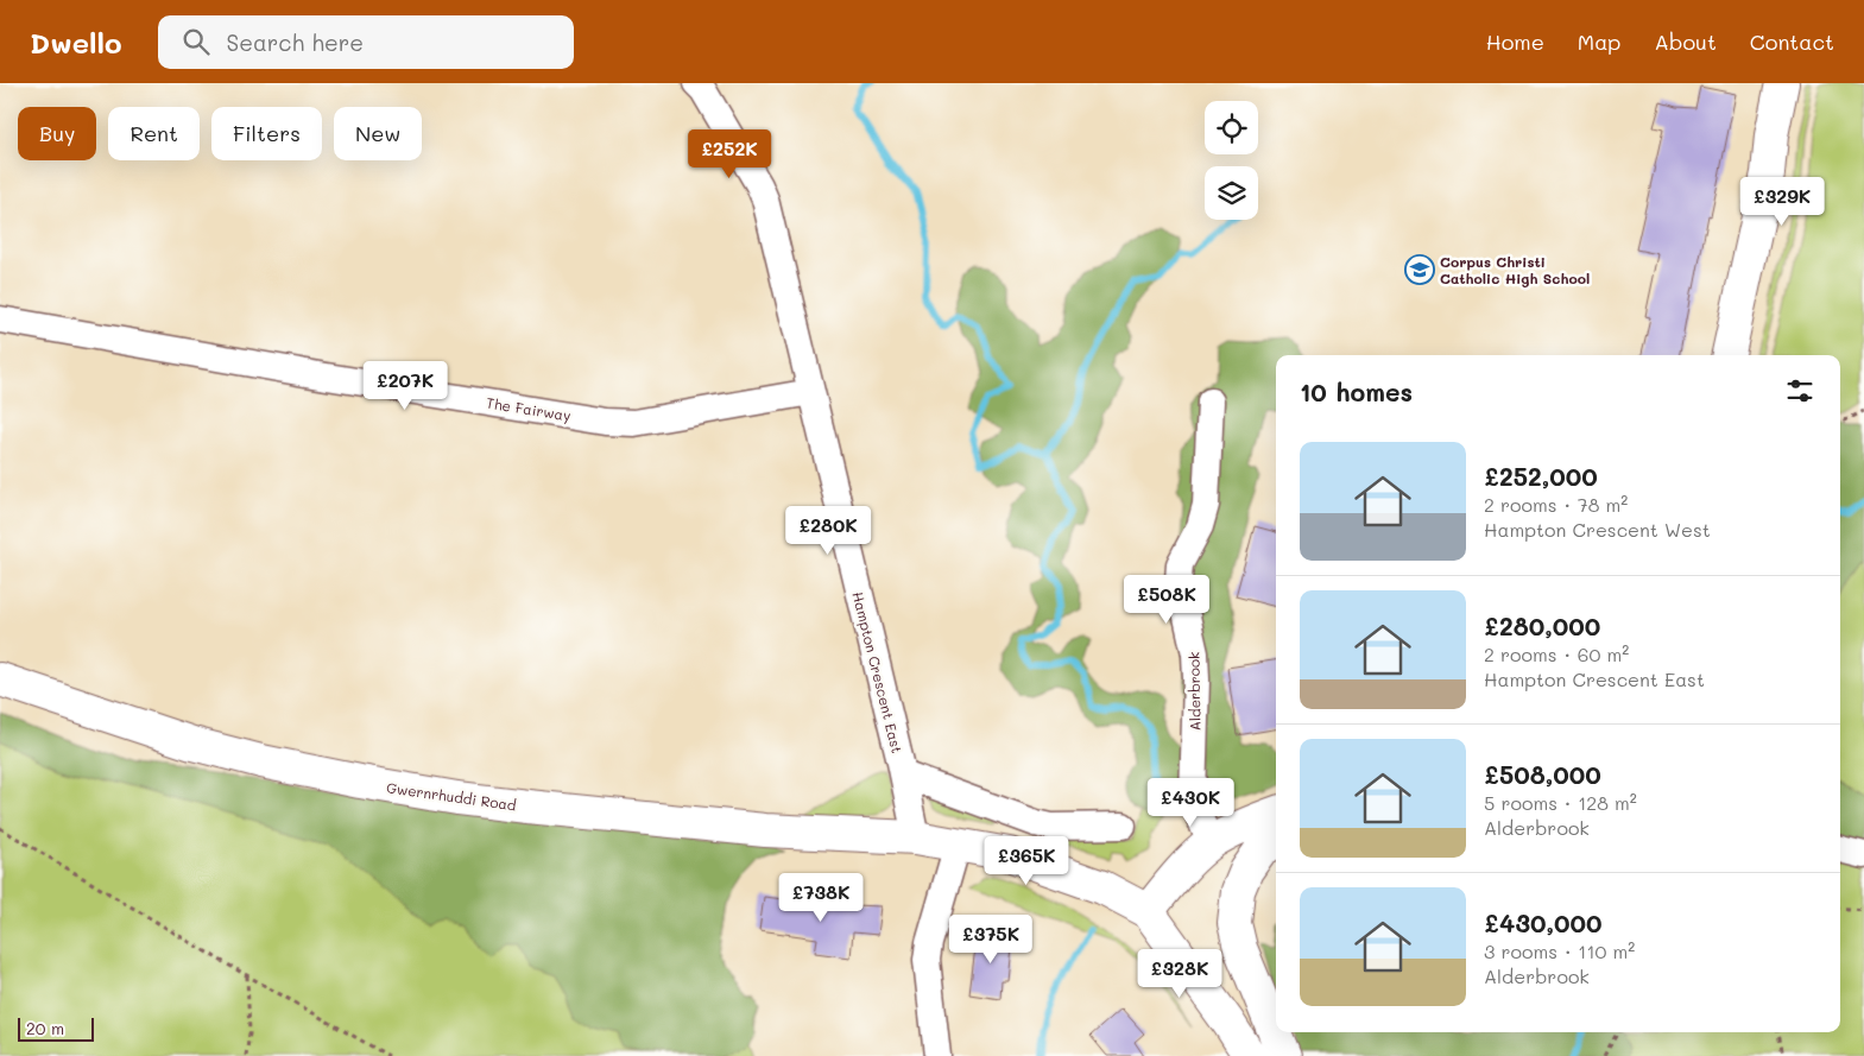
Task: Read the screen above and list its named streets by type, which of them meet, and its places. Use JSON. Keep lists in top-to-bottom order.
{
  "streets": {
    "street": [
      "The Fairway",
      "Hampton Crescent East",
      "Alderbrook",
      "Gwernrhuddi Road"
    ]
  },
  "crossings": [
    ["The Fairway", "Hampton Crescent East"],
    ["Hampton Crescent East", "Gwernrhuddi Road"]
  ],
  "places": {
    "school or university": ["Corpus Christi Catholic High School"]
  },
  "scale_bar": "20 m",
  "page": {
    "header": "Dwello",
    "search": "Search here",
    "nav": [
      "Home",
      "Map",
      "About",
      "Contact"
    ],
    "chip": [
      "Buy",
      "Rent",
      "Filters",
      "New"
    ],
    "price": [
      "£252K",
      "£329K",
      "£207K",
      "£280K",
      "£508K",
      "£430K",
      "£365K",
      "£738K",
      "£375K",
      "£328K"
    ],
    "heading": "10 homes",
    "list": [
      {
        "name": "£252,000",
        "note": "2 rooms · 78 m² · Hampton Crescent West"
      },
      {
        "name": "£280,000",
        "note": "2 rooms · 60 m² · Hampton Crescent East"
      },
      {
        "name": "£508,000",
        "note": "5 rooms · 128 m² · Alderbrook"
      },
      {
        "name": "£430,000",
        "note": "3 rooms · 110 m² · Alderbrook"
      }
    ],
    "scale": "20 m"
  }
}
